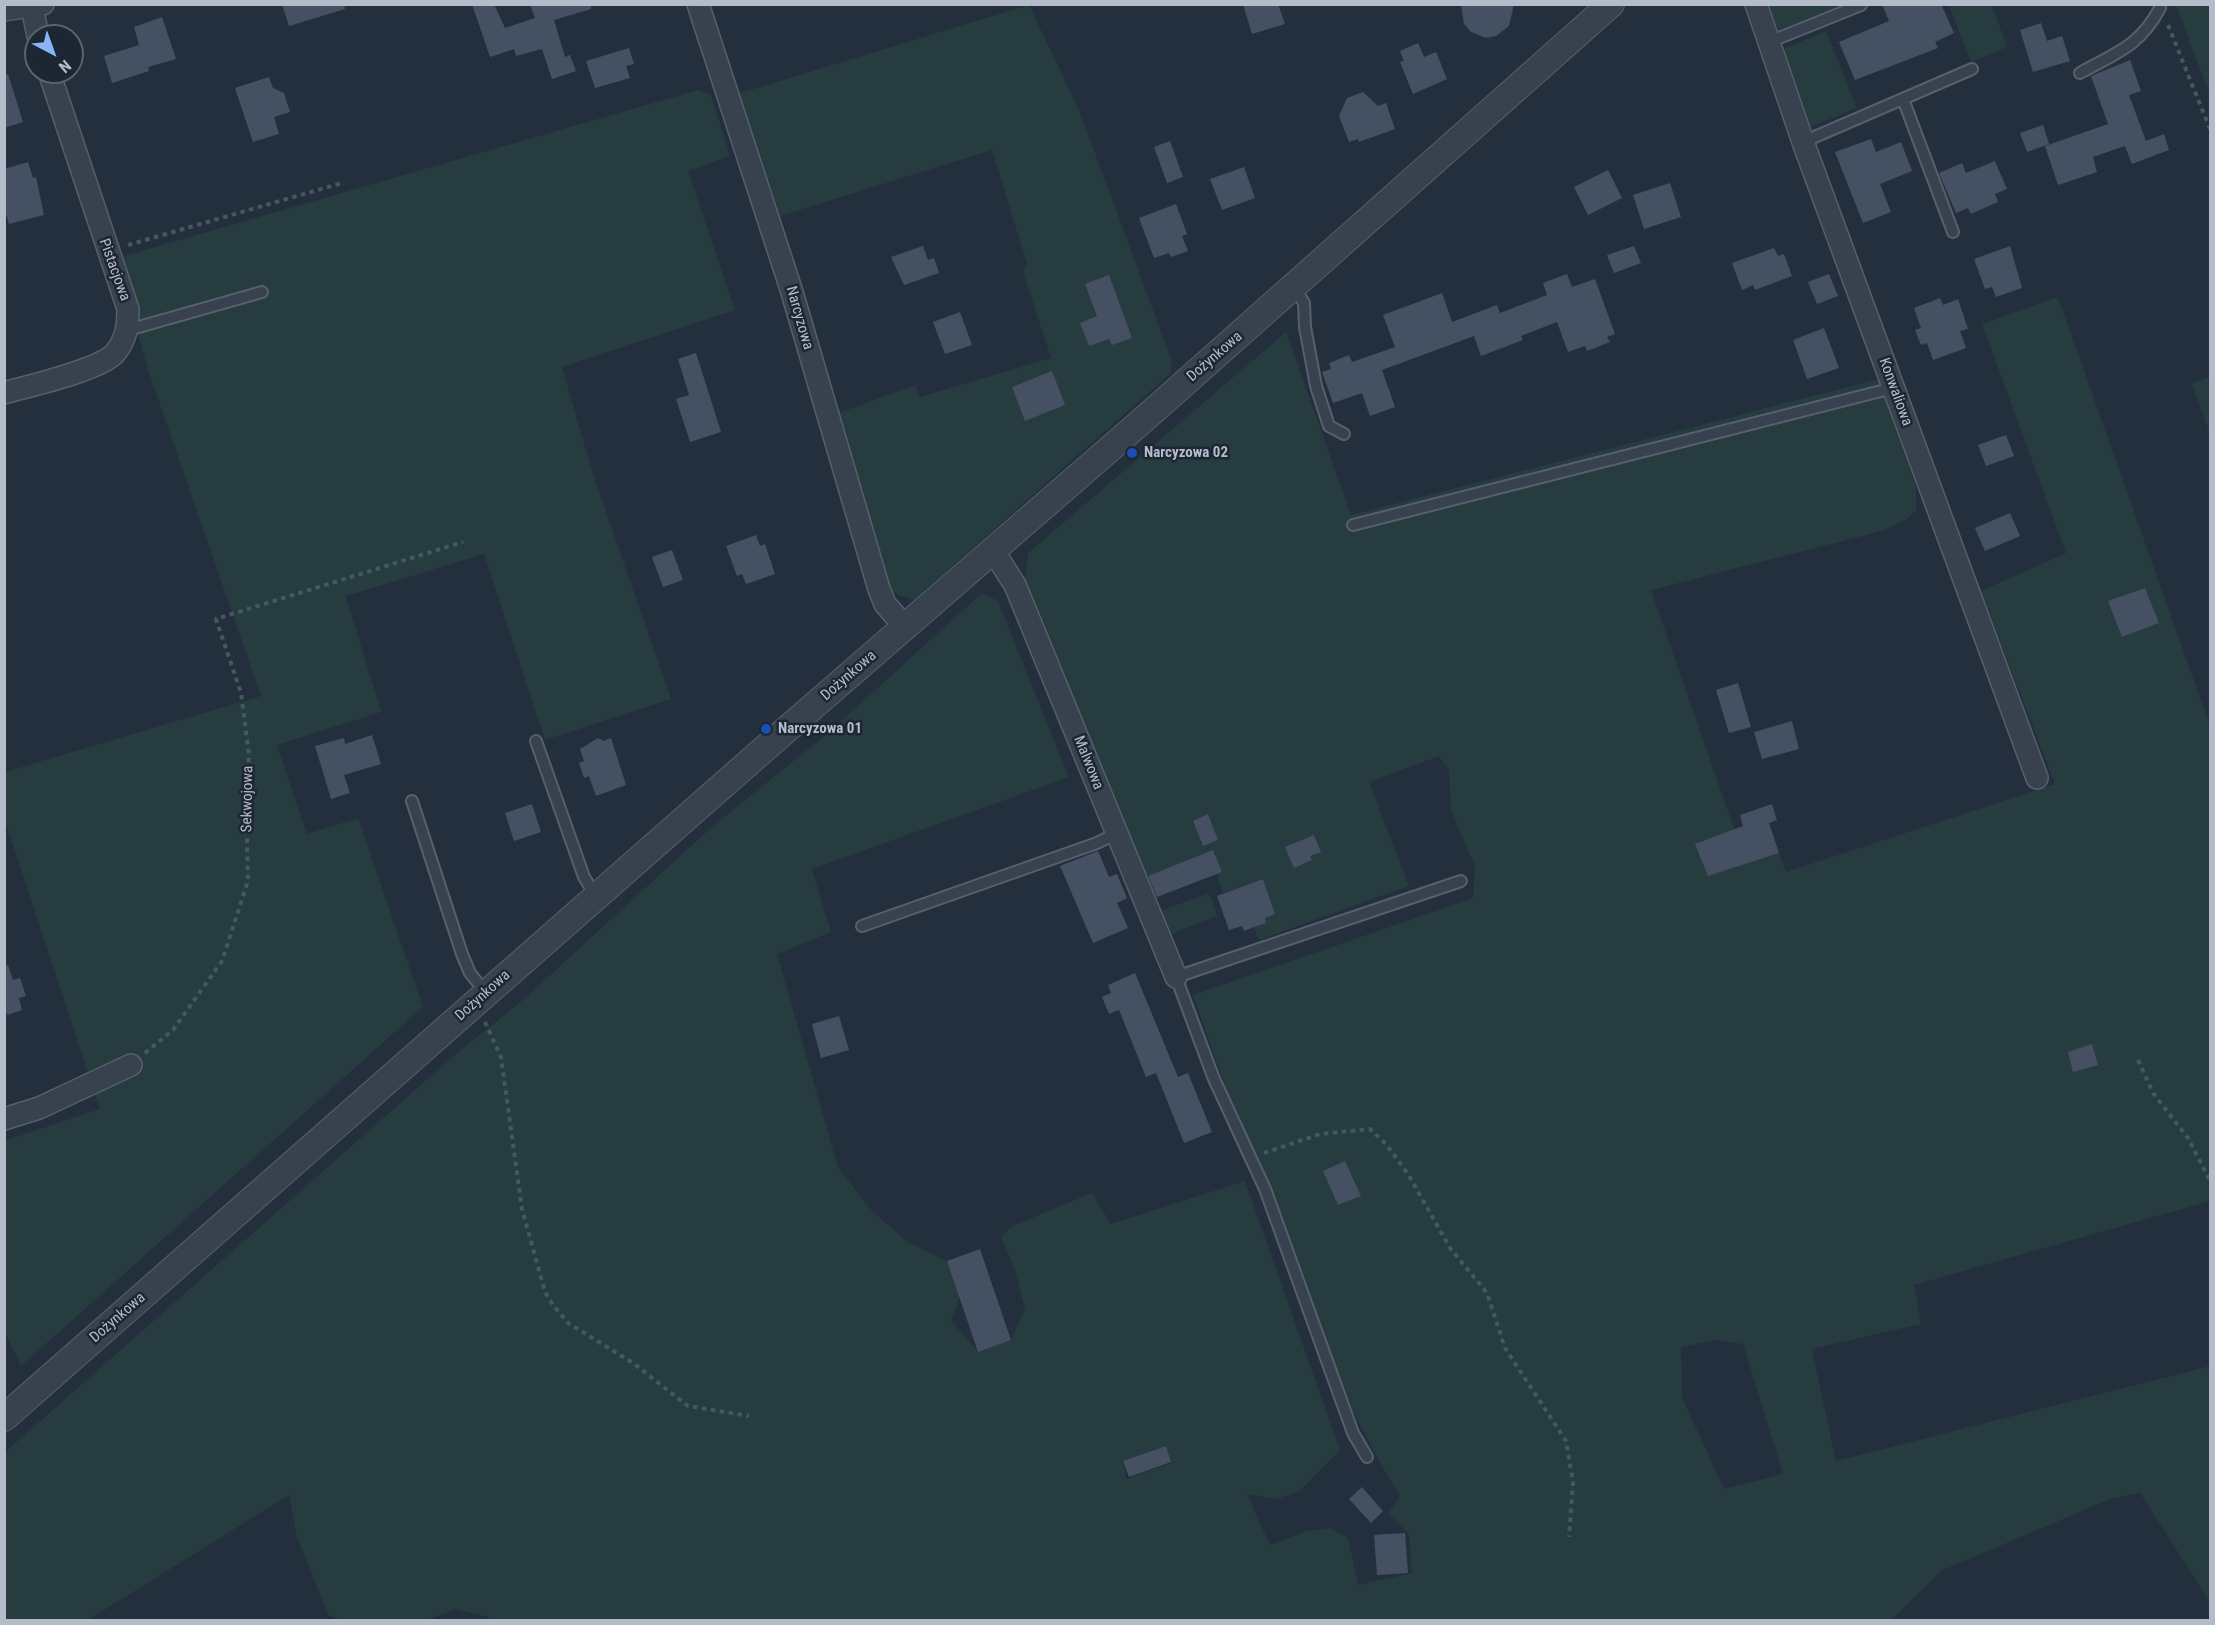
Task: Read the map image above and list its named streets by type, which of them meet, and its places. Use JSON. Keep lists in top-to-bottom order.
{
  "streets": {
    "street": [
      "Pistacjowa",
      "Narcyzowa",
      "Dożynkowa",
      "Konwaliowa",
      "Malwowa"
    ],
    "path": ["Sekwojowa"]
  },
  "crossings": [
    ["Narcyzowa", "Dożynkowa"],
    ["Dożynkowa", "Malwowa"]
  ],
  "places": ["Narcyzowa 02", "Narcyzowa 01"],
  "north": "bottom right"
}
